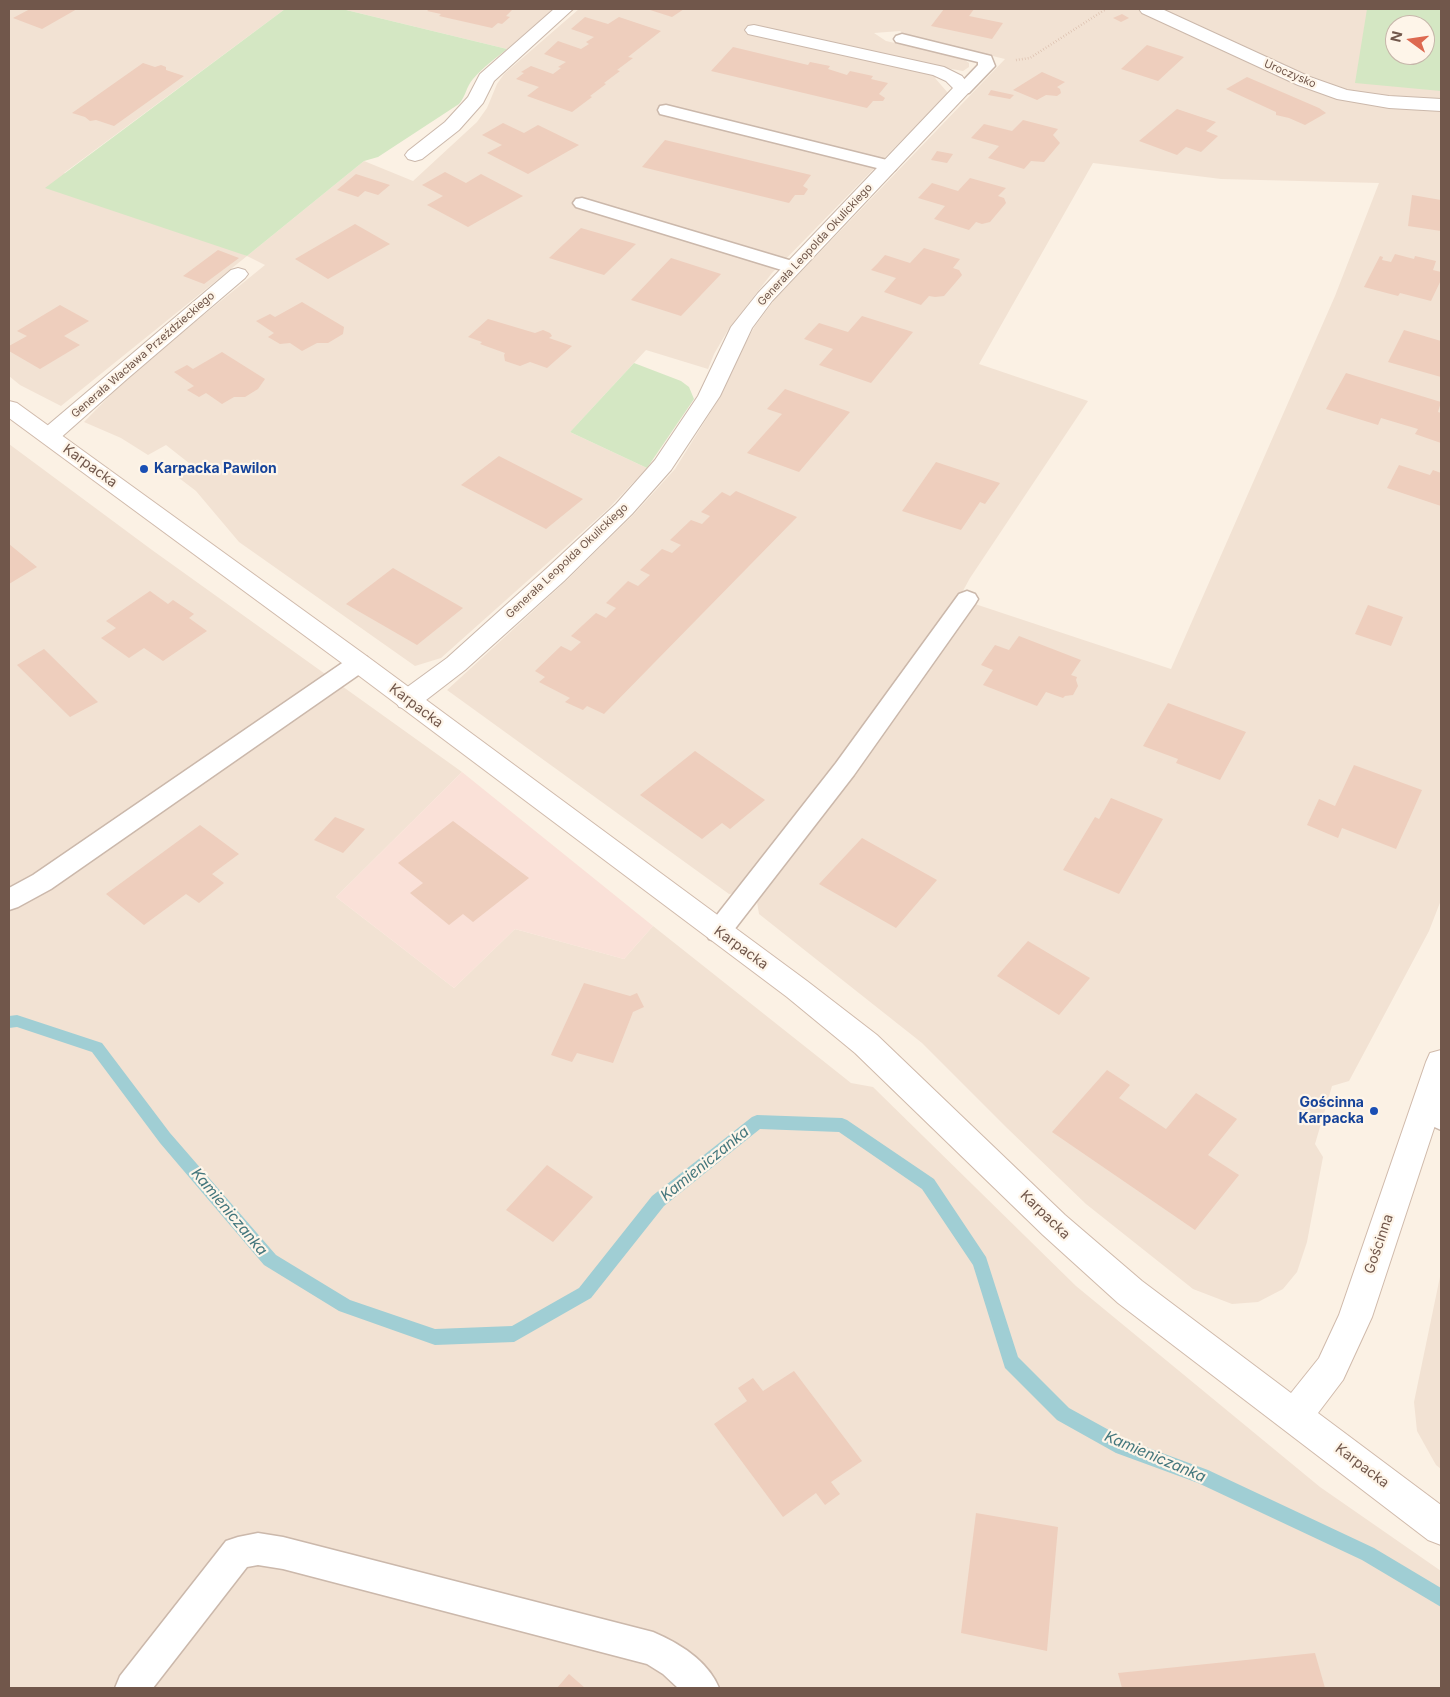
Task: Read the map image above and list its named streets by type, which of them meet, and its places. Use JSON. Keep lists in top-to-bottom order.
{
  "streets": {
    "street": [
      "Uroczysko",
      "Generała Leopolda Okulickiego",
      "Generała Wacława Przeździeckiego",
      "Karpacka",
      "Gościnna"
    ]
  },
  "crossings": [
    ["Generała Leopolda Okulickiego", "Karpacka"],
    ["Generała Wacława Przeździeckiego", "Karpacka"],
    ["Karpacka", "Gościnna"]
  ],
  "water": ["Kamieniczanka"],
  "places": ["Karpacka Pawilon", "Gościnna Karpacka"],
  "north": "left"
}
